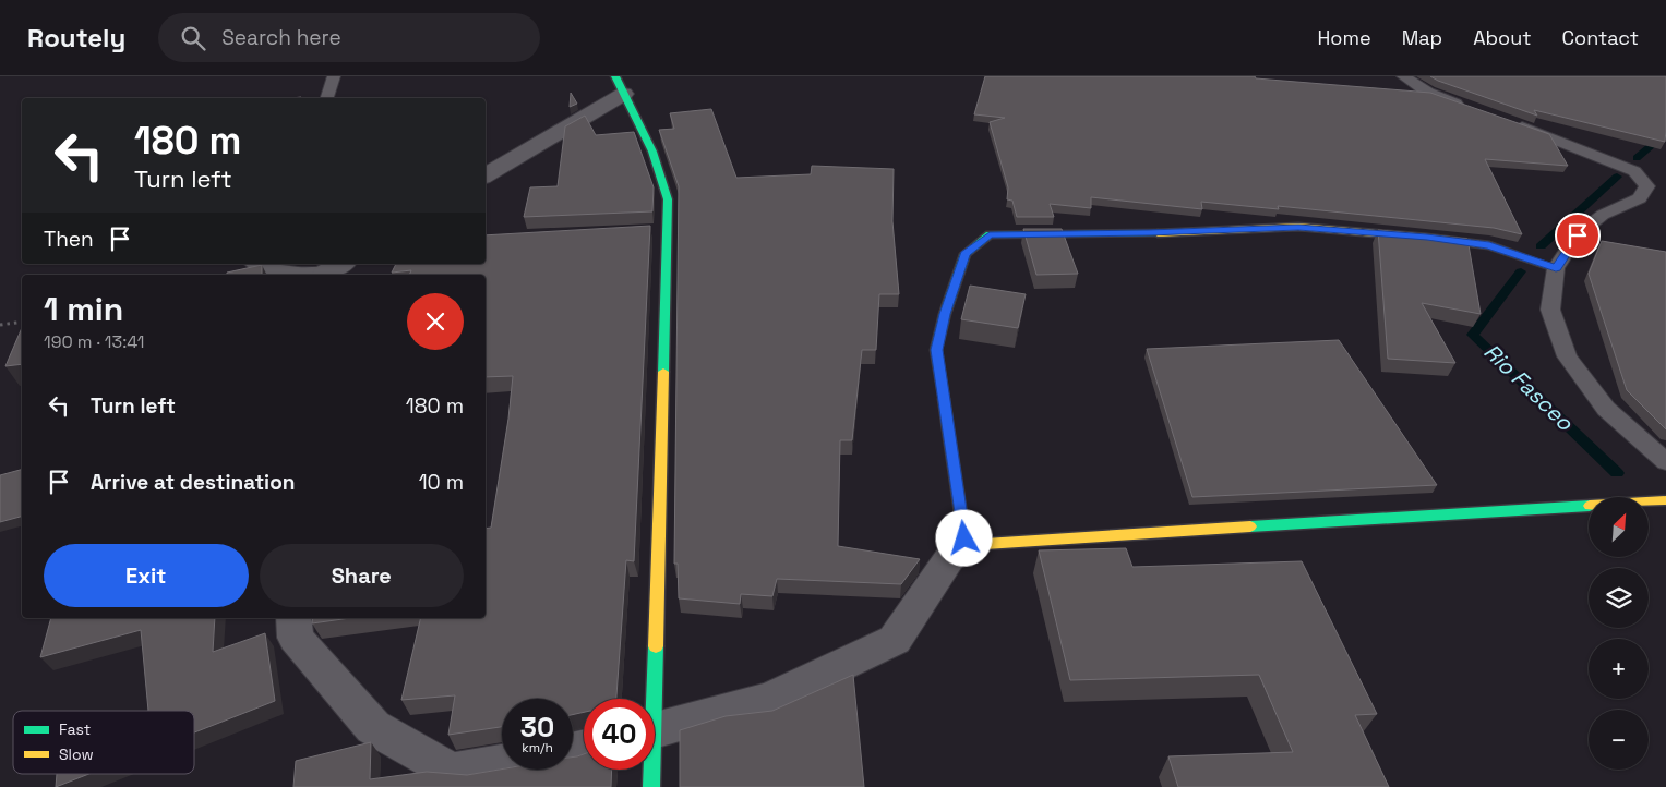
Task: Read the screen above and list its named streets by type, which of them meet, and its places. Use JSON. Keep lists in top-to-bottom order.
{
  "water": ["Rio Fasceo"],
  "legend": ["Fast", "Slow"],
  "north": "top right",
  "page": {
    "header": "Routely",
    "search": "Search here",
    "nav": [
      "Home",
      "Map",
      "About",
      "Contact"
    ],
    "turn": ["180 m", "Turn left"],
    "then": "Then",
    "heading": ["1 min", "190 m · 13:41"],
    "list": [
      {
        "name": "Turn left",
        "value": "180 m"
      },
      {
        "name": "Arrive at destination",
        "value": "10 m"
      }
    ],
    "map_buttons": ["+", "−"],
    "buttons": ["Exit", "Share"],
    "speed": "30 km/h",
    "limit": "40"
  }
}
